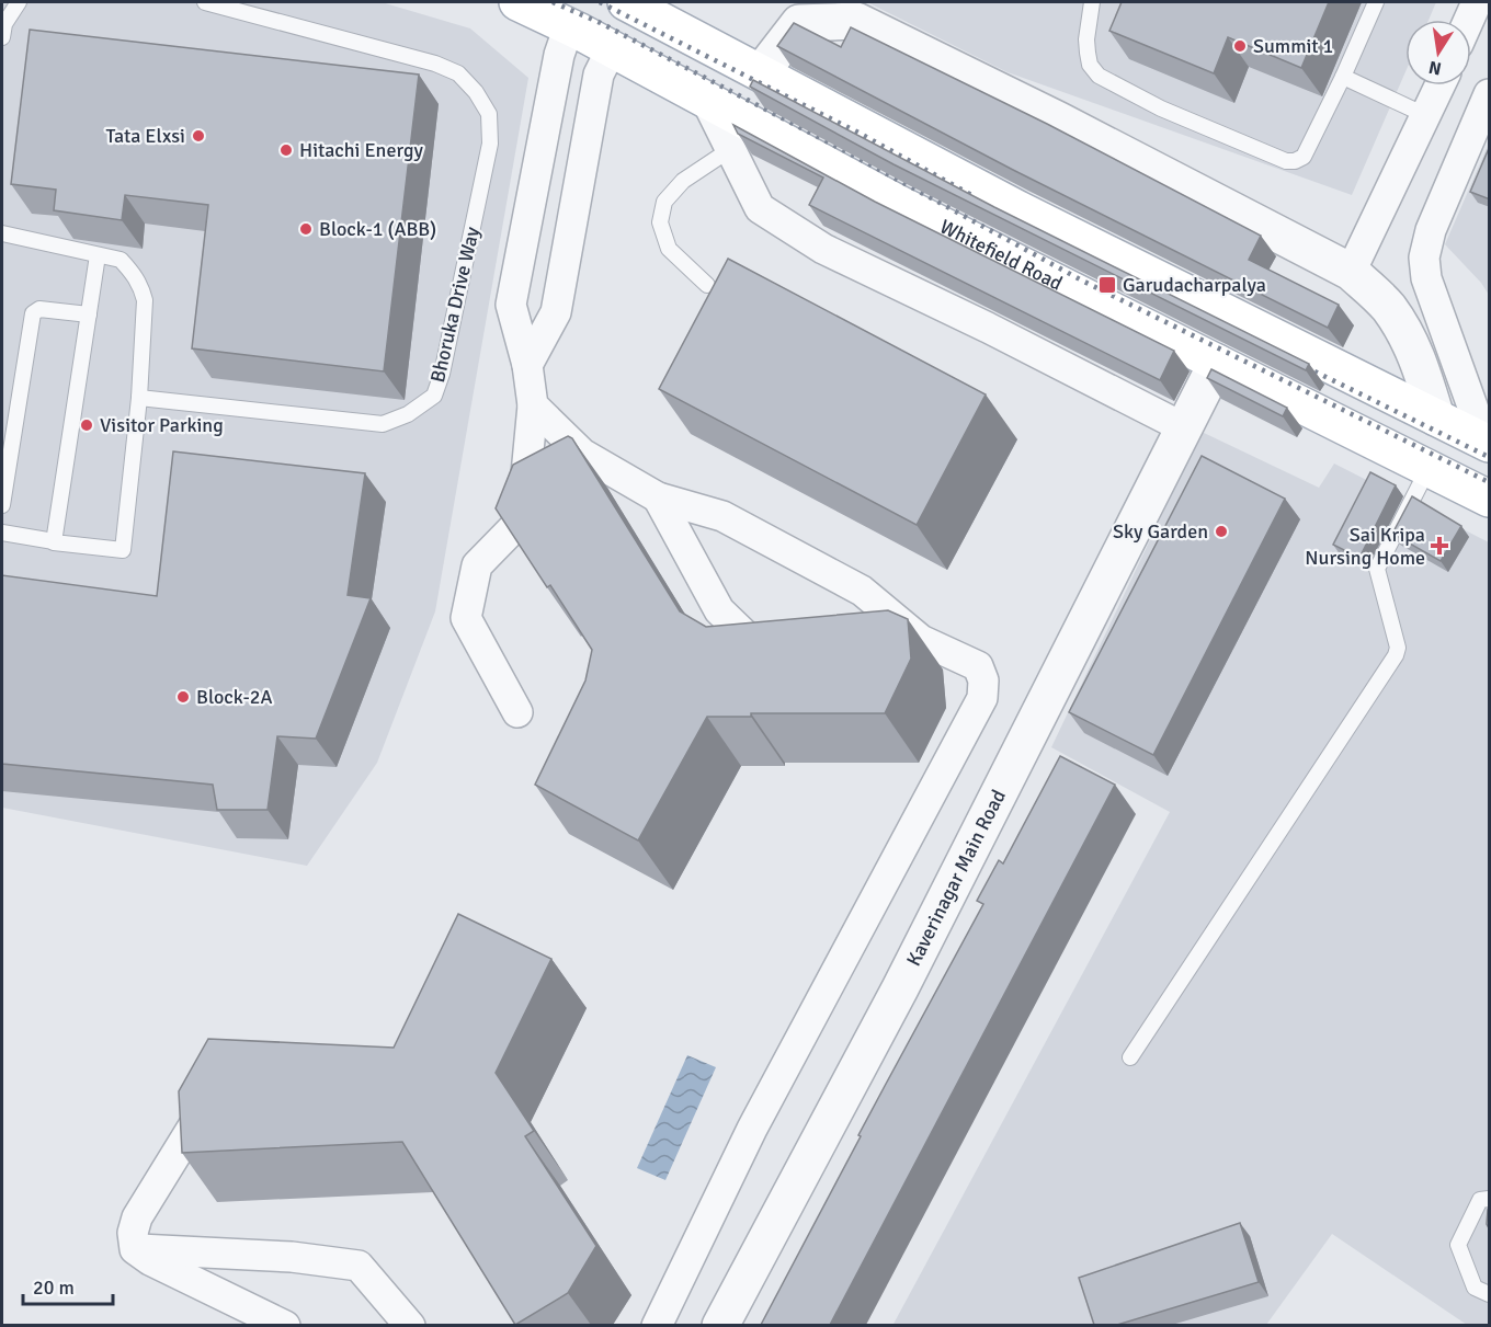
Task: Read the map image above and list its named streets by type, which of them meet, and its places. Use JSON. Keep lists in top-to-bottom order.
{
  "streets": {
    "main road": ["Whitefield Road"],
    "street": ["Kaverinagar Main Road"],
    "lane": ["Bhoruka Drive Way"]
  },
  "crossings": [
    ["Whitefield Road", "Kaverinagar Main Road"]
  ],
  "places": {
    "other": [
      "Summit 1",
      "Tata Elxsi",
      "Hitachi Energy",
      "Block-1 (ABB)",
      "Visitor Parking",
      "Sky Garden",
      "Block-2A"
    ],
    "transit": ["Garudacharpalya"],
    "health": ["Sai Kripa Nursing Home"]
  },
  "scale_bar": "20 m",
  "north": "bottom"
}
